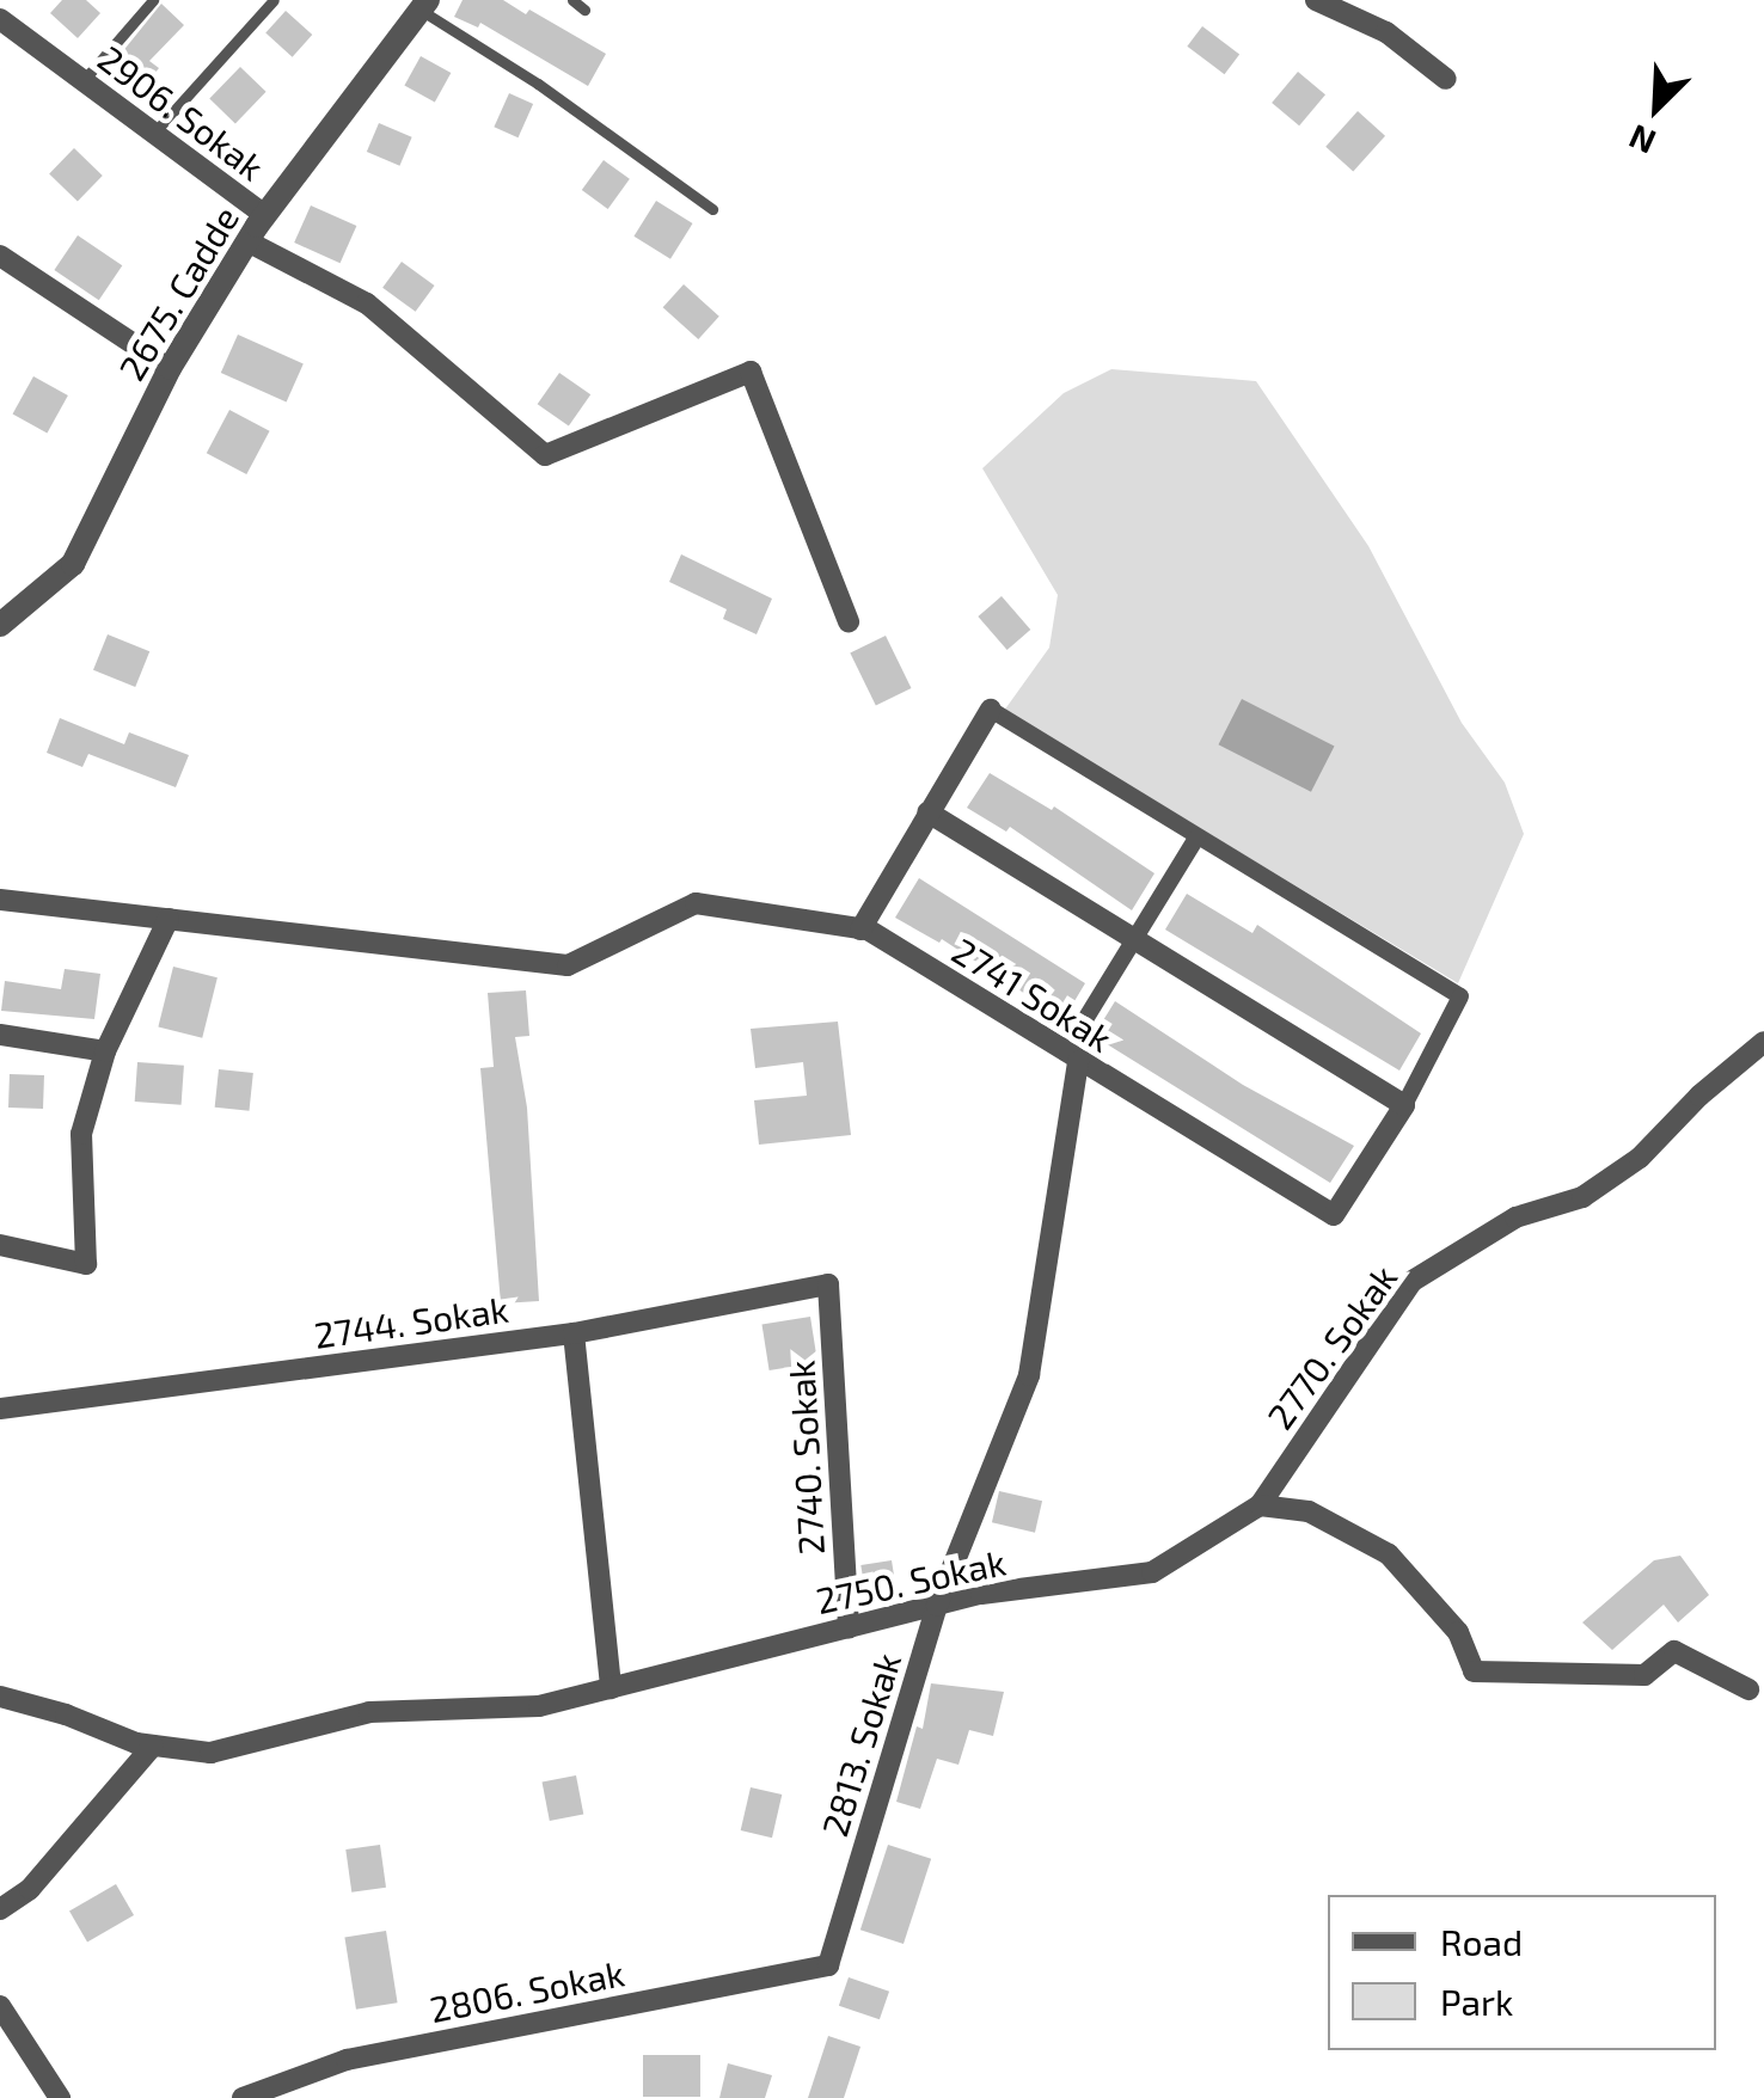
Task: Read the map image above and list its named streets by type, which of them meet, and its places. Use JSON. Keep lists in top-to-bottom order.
{
  "streets": {
    "street": [
      "2906. Sokak",
      "2675. Cadde",
      "2741 Sokak",
      "2744. Sokak",
      "2770. Sokak",
      "2740. Sokak",
      "2750. Sokak",
      "2813. Sokak",
      "2806. Sokak"
    ]
  },
  "crossings": [
    ["2906. Sokak", "2675. Cadde"],
    ["2741 Sokak", "2813. Sokak"],
    ["2744. Sokak", "2740. Sokak"],
    ["2770. Sokak", "2750. Sokak"],
    ["2740. Sokak", "2750. Sokak"],
    ["2750. Sokak", "2813. Sokak"],
    ["2813. Sokak", "2806. Sokak"]
  ],
  "legend": ["Road", "Park"],
  "north": "bottom left"
}
